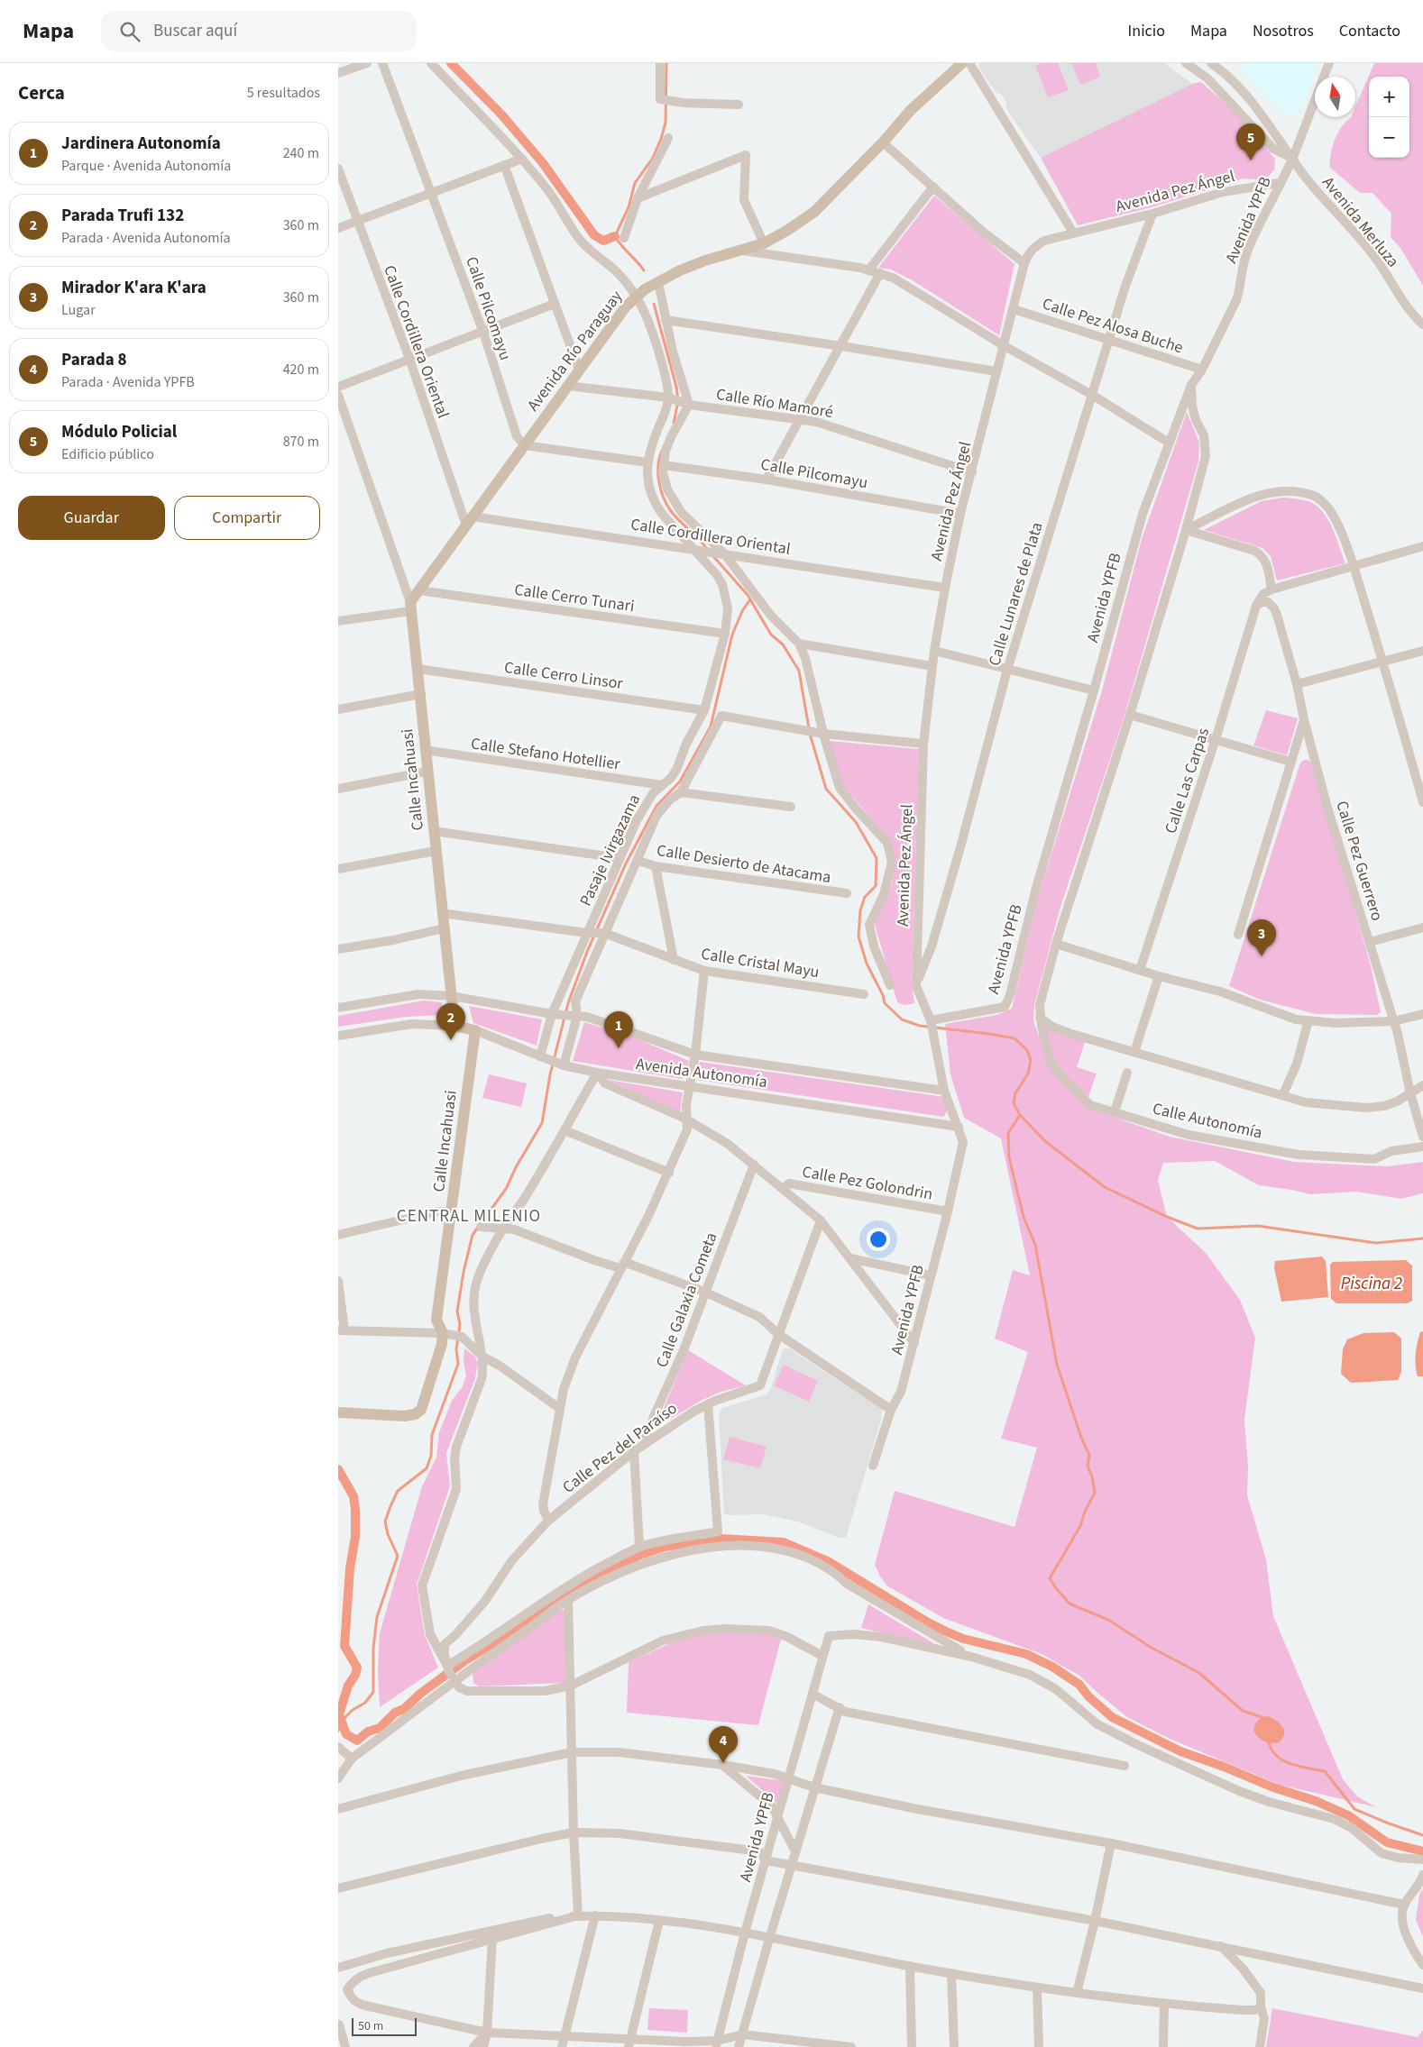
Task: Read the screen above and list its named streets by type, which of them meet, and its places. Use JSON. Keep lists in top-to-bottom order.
{
  "streets": {
    "main road": ["Avenida Río Paraguay", "Calle Incahuasi", "Avenida Autonomía"],
    "street": [
      "Avenida Pez Ángel",
      "Avenida YPFB",
      "Avenida Merluza",
      "Calle Pilcomayu",
      "Calle Pez Alosa Buche",
      "Calle Cordillera Oriental",
      "Calle Río Mamoré",
      "Calle Lunares de Plata",
      "Calle Cerro Tunari",
      "Calle Cerro Linsor",
      "Calle Stefano Hotellier",
      "Calle Las Carpas",
      "Pasaje Ivirgazama",
      "Calle Pez Guerrero",
      "Calle Desierto de Atacama",
      "Calle Cristal Mayu",
      "Calle Autonomía",
      "Calle Pez Golondrin",
      "Calle Galaxia Cometa",
      "Calle Pez del Paraíso"
    ]
  },
  "crossings": [
    ["Avenida Pez Ángel", "Avenida YPFB"],
    ["Avenida Pez Ángel", "Calle Pilcomayu"],
    ["Avenida Pez Ángel", "Calle Pez Alosa Buche"],
    ["Avenida Pez Ángel", "Calle Cordillera Oriental"],
    ["Avenida Pez Ángel", "Calle Río Mamoré"],
    ["Avenida Pez Ángel", "Calle Lunares de Plata"],
    ["Avenida YPFB", "Avenida Merluza"],
    ["Avenida YPFB", "Calle Pez Alosa Buche"],
    ["Avenida YPFB", "Avenida Autonomía"],
    ["Avenida YPFB", "Calle Pez Golondrin"],
    ["Calle Pilcomayu", "Avenida Río Paraguay"],
    ["Calle Pez Alosa Buche", "Calle Lunares de Plata"],
    ["Calle Cordillera Oriental", "Avenida Río Paraguay"],
    ["Calle Cordillera Oriental", "Pasaje Ivirgazama"],
    ["Avenida Río Paraguay", "Calle Río Mamoré"],
    ["Avenida Río Paraguay", "Calle Cerro Tunari"],
    ["Avenida Río Paraguay", "Calle Incahuasi"],
    ["Avenida Río Paraguay", "Pasaje Ivirgazama"],
    ["Calle Río Mamoré", "Pasaje Ivirgazama"],
    ["Calle Cerro Tunari", "Pasaje Ivirgazama"],
    ["Calle Cerro Linsor", "Calle Incahuasi"],
    ["Calle Cerro Linsor", "Pasaje Ivirgazama"],
    ["Calle Stefano Hotellier", "Calle Incahuasi"],
    ["Calle Stefano Hotellier", "Pasaje Ivirgazama"],
    ["Calle Incahuasi", "Calle Cristal Mayu"],
    ["Calle Incahuasi", "Avenida Autonomía"],
    ["Calle Las Carpas", "Calle Pez Guerrero"],
    ["Pasaje Ivirgazama", "Calle Desierto de Atacama"],
    ["Pasaje Ivirgazama", "Calle Cristal Mayu"],
    ["Pasaje Ivirgazama", "Avenida Autonomía"],
    ["Calle Galaxia Cometa", "Calle Pez del Paraíso"]
  ],
  "districts": ["CENTRAL MILENIO"],
  "water": ["Piscina 2"],
  "scale_bar": "50 m",
  "north": "top",
  "page": {
    "header": "Mapa",
    "search": "Buscar aquí",
    "nav": [
      "Inicio",
      "Mapa",
      "Nosotros",
      "Contacto"
    ],
    "heading": ["Cerca", "5 resultados"],
    "map_buttons": ["+", "−"],
    "list": [
      {
        "mark": "1",
        "name": "Jardinera Autonomía",
        "note": "Parque · Avenida Autonomía",
        "value": "240 m"
      },
      {
        "mark": "2",
        "name": "Parada Trufi 132",
        "note": "Parada · Avenida Autonomía",
        "value": "360 m"
      },
      {
        "mark": "3",
        "name": "Mirador K'ara K'ara",
        "note": "Lugar",
        "value": "360 m"
      },
      {
        "mark": "4",
        "name": "Parada 8",
        "note": "Parada · Avenida YPFB",
        "value": "420 m"
      },
      {
        "mark": "5",
        "name": "Módulo Policial",
        "note": "Edificio público",
        "value": "870 m"
      }
    ],
    "pins": [
      "5",
      "3",
      "2",
      "1",
      "4"
    ],
    "buttons": ["Guardar", "Compartir"],
    "scale": "50 m"
  }
}
